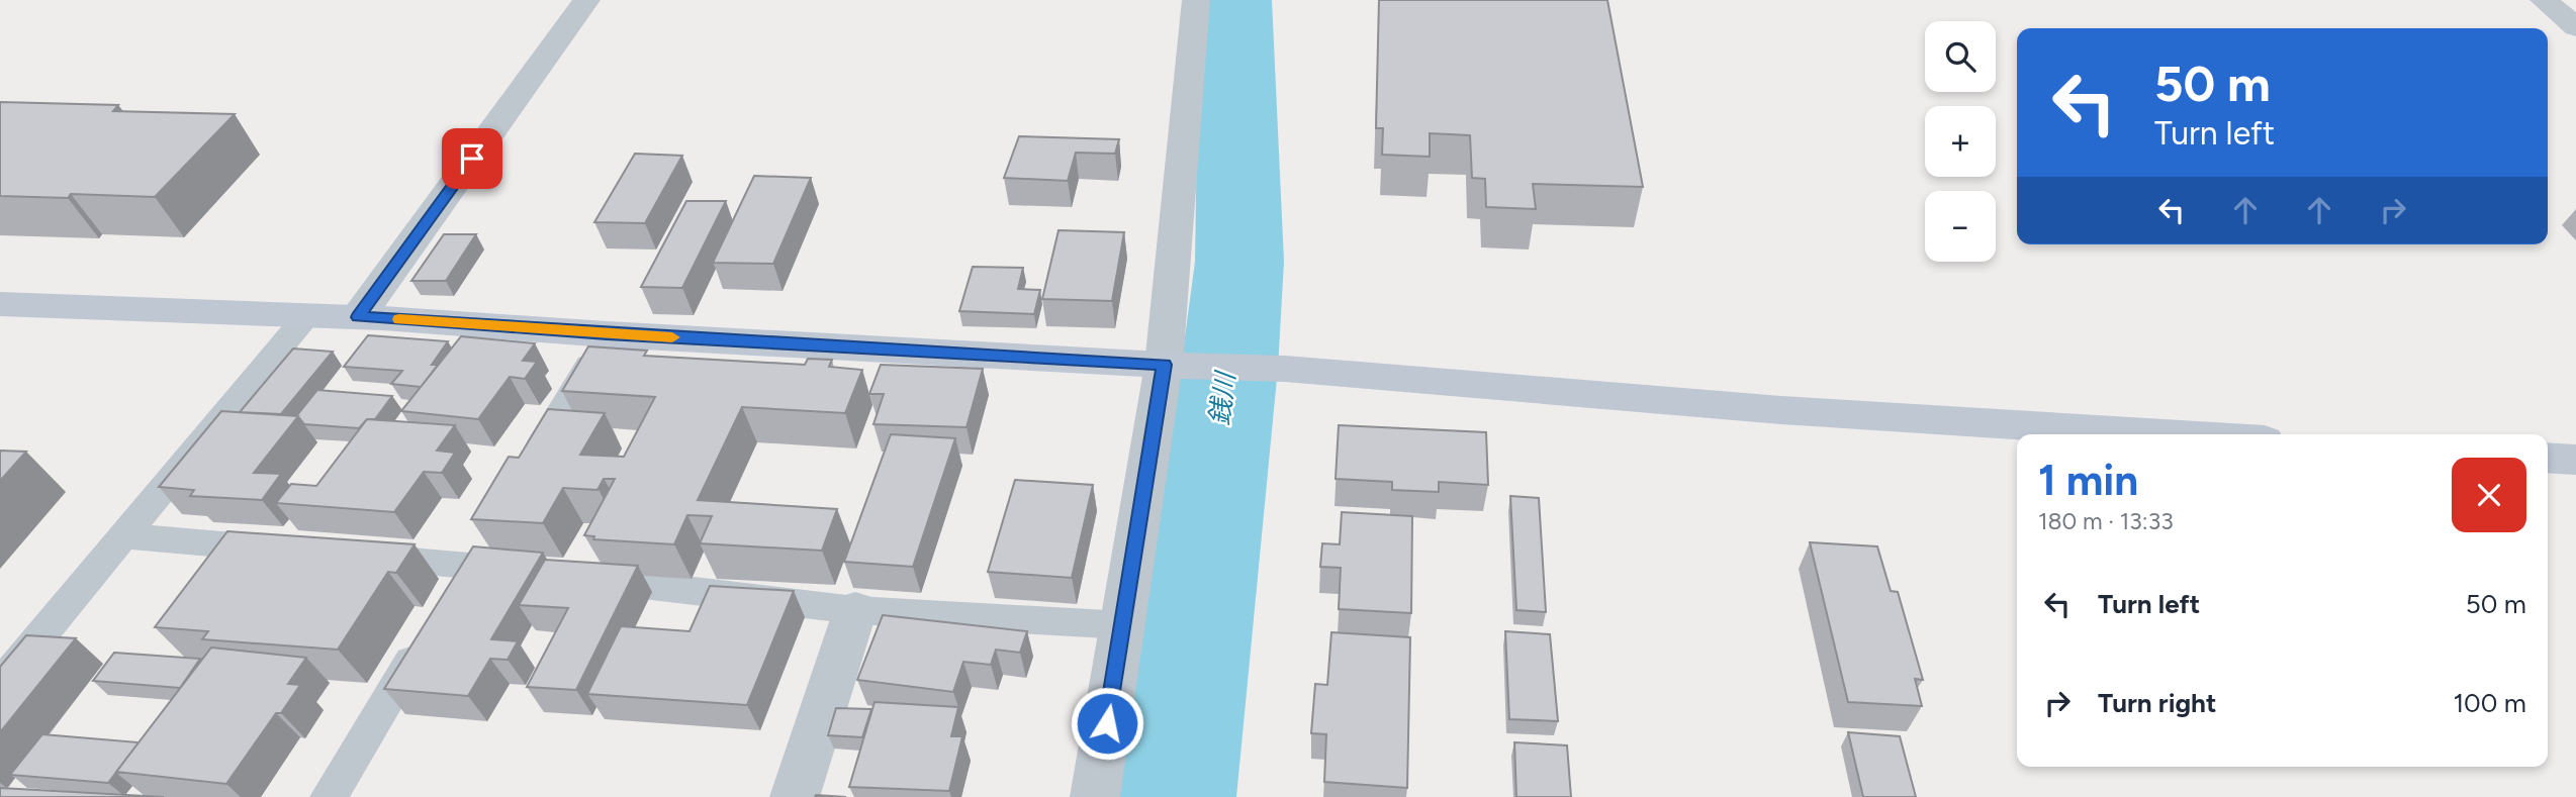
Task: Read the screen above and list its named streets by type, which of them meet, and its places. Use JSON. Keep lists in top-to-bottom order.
{
  "water": ["銭川"],
  "page": {
    "map_buttons": ["+", "−"],
    "turn": ["50 m", "Turn left"],
    "heading": ["1 min", "180 m · 13:33"],
    "list": [
      {
        "name": "Turn left",
        "value": "50 m"
      },
      {
        "name": "Turn right",
        "value": "100 m"
      }
    ]
  }
}
